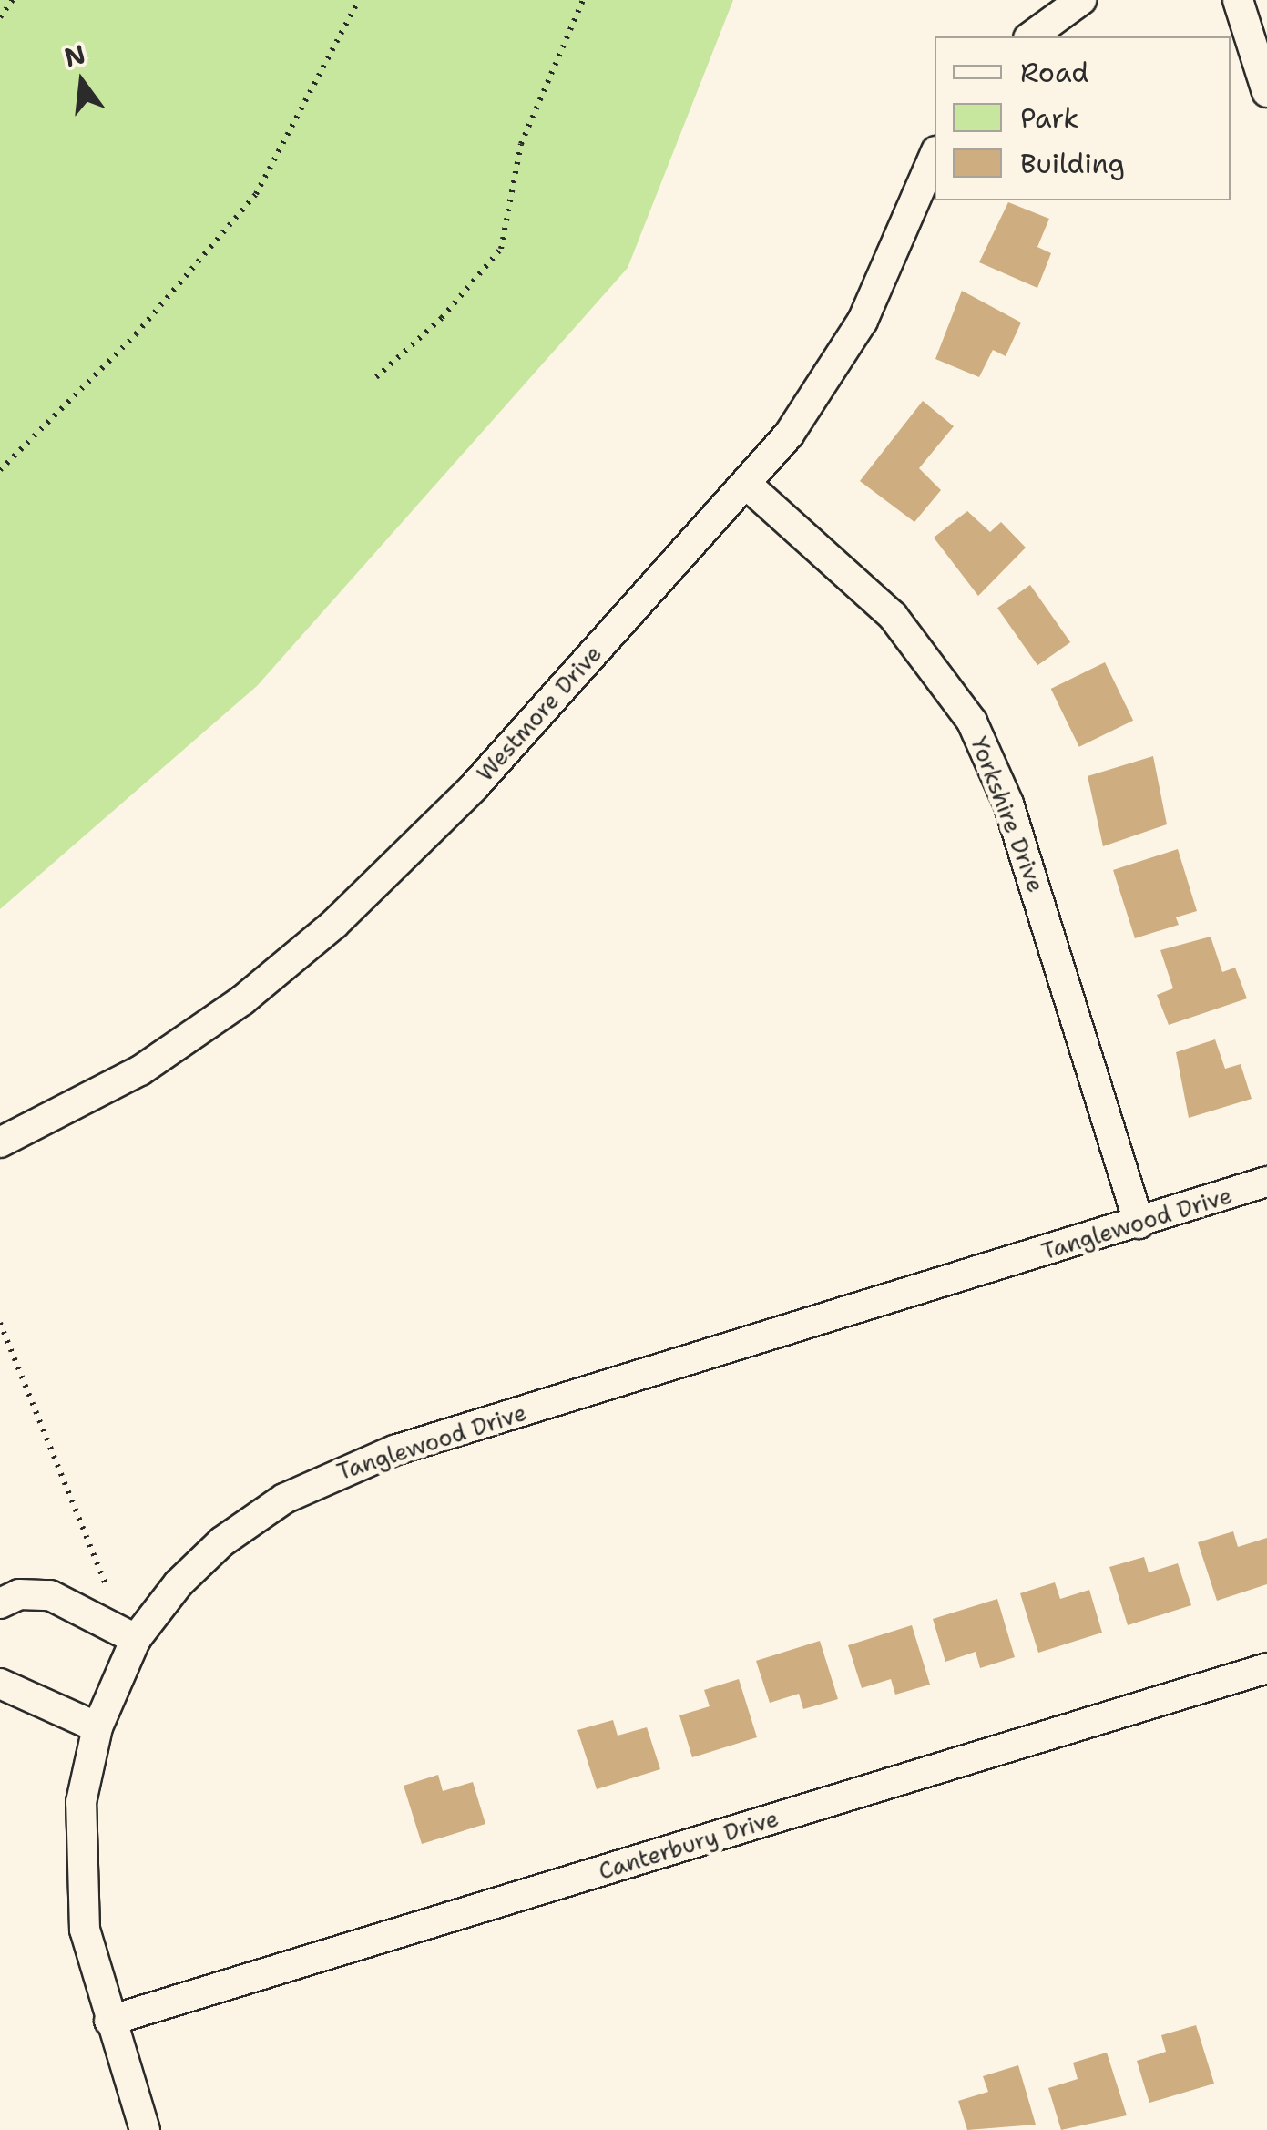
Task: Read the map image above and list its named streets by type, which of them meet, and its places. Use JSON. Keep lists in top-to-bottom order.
{
  "streets": {
    "street": [
      "Westmore Drive",
      "Yorkshire Drive",
      "Tanglewood Drive",
      "Canterbury Drive"
    ]
  },
  "crossings": [
    ["Westmore Drive", "Yorkshire Drive"],
    ["Yorkshire Drive", "Tanglewood Drive"],
    ["Tanglewood Drive", "Canterbury Drive"]
  ],
  "legend": ["Road", "Park", "Building"],
  "north": "top"
}
